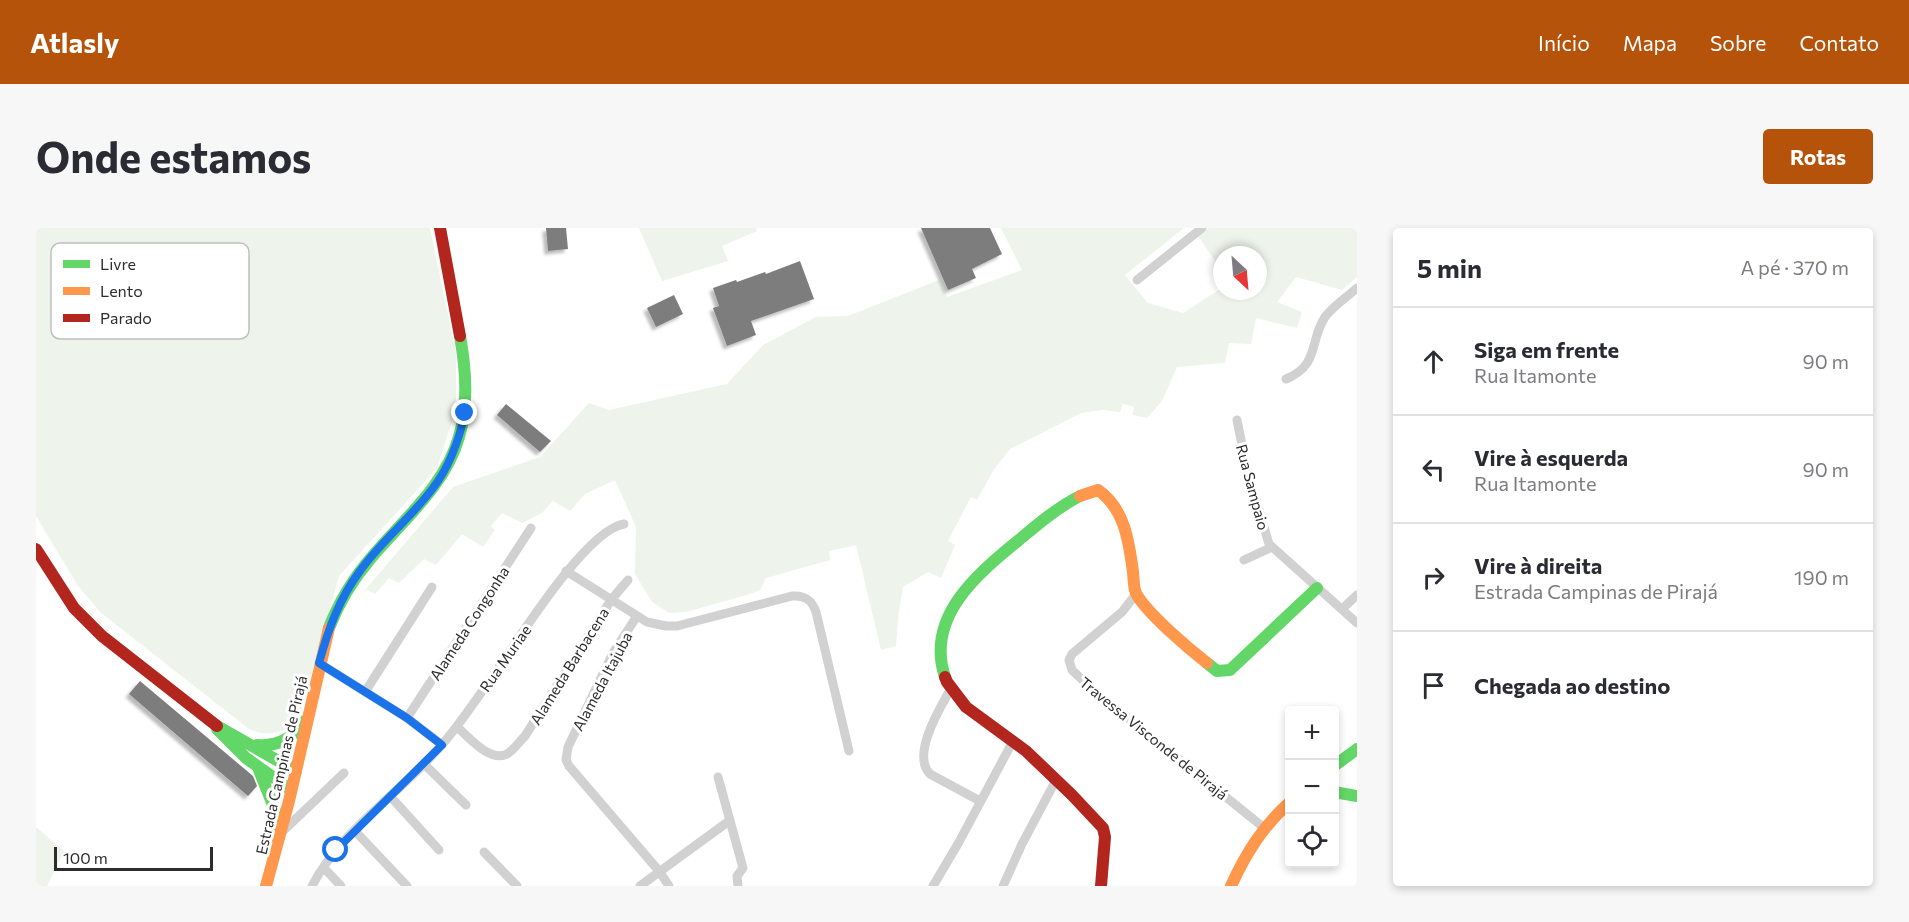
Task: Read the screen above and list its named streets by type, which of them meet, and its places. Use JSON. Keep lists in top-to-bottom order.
{
  "streets": {
    "main road": ["Estrada Campinas de Pirajá"],
    "street": [
      "Rua Sampaio",
      "Alameda Congonha",
      "Rua Muriae",
      "Alameda Barbacena",
      "Alameda Itajuba",
      "Travessa Visconde de Pirajá"
    ]
  },
  "crossings": [
    ["Rua Muriae", "Alameda Barbacena"]
  ],
  "legend": ["Livre", "Lento", "Parado"],
  "scale_bar": "100 m",
  "north": "bottom right",
  "page": {
    "header": "Atlasly",
    "nav": [
      "Início",
      "Mapa",
      "Sobre",
      "Contato"
    ],
    "buttons": "Rotas",
    "title": "Onde estamos",
    "heading": ["5 min", "A pé · 370 m"],
    "list": [
      ["Siga em frente", "Rua Itamonte", "90 m"],
      ["Vire à esquerda", "Rua Itamonte", "90 m"],
      ["Vire à direita", "Estrada Campinas de Pirajá", "190 m"],
      "Chegada ao destino"
    ],
    "map_buttons": ["+", "−"],
    "scale": "100 m"
  }
}
